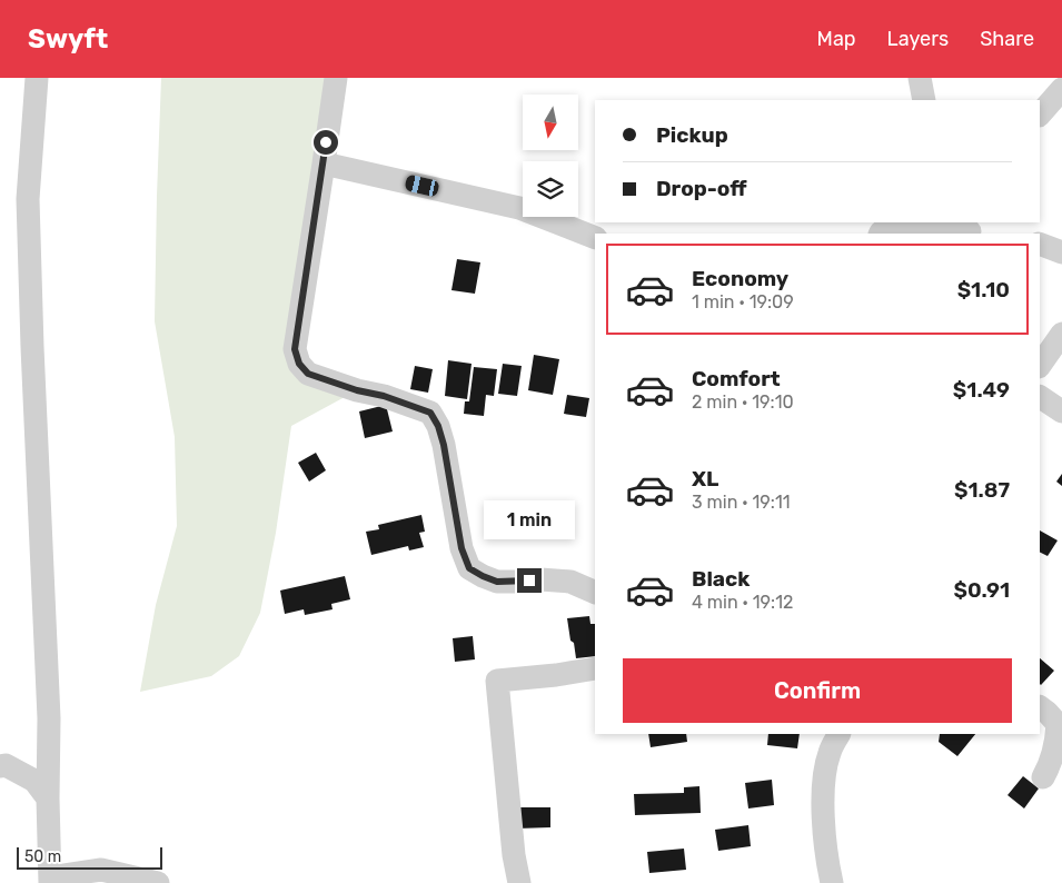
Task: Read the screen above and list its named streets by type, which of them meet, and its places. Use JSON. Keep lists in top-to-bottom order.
{
  "scale_bar": "50 m",
  "north": "bottom",
  "page": {
    "header": "Swyft",
    "nav": ["Map", "Layers", "Share"],
    "banner": ["Pickup", "Drop-off"],
    "list": [
      {
        "name": "Economy",
        "note": "1 min · 19:09",
        "value": "$1.10"
      },
      {
        "name": "Comfort",
        "note": "2 min · 19:10",
        "value": "$1.49"
      },
      {
        "name": "XL",
        "note": "3 min · 19:11",
        "value": "$1.87"
      },
      {
        "name": "Black",
        "note": "4 min · 19:12",
        "value": "$0.91"
      }
    ],
    "bubble": "1 min",
    "buttons": "Confirm",
    "scale": "50 m"
  }
}
